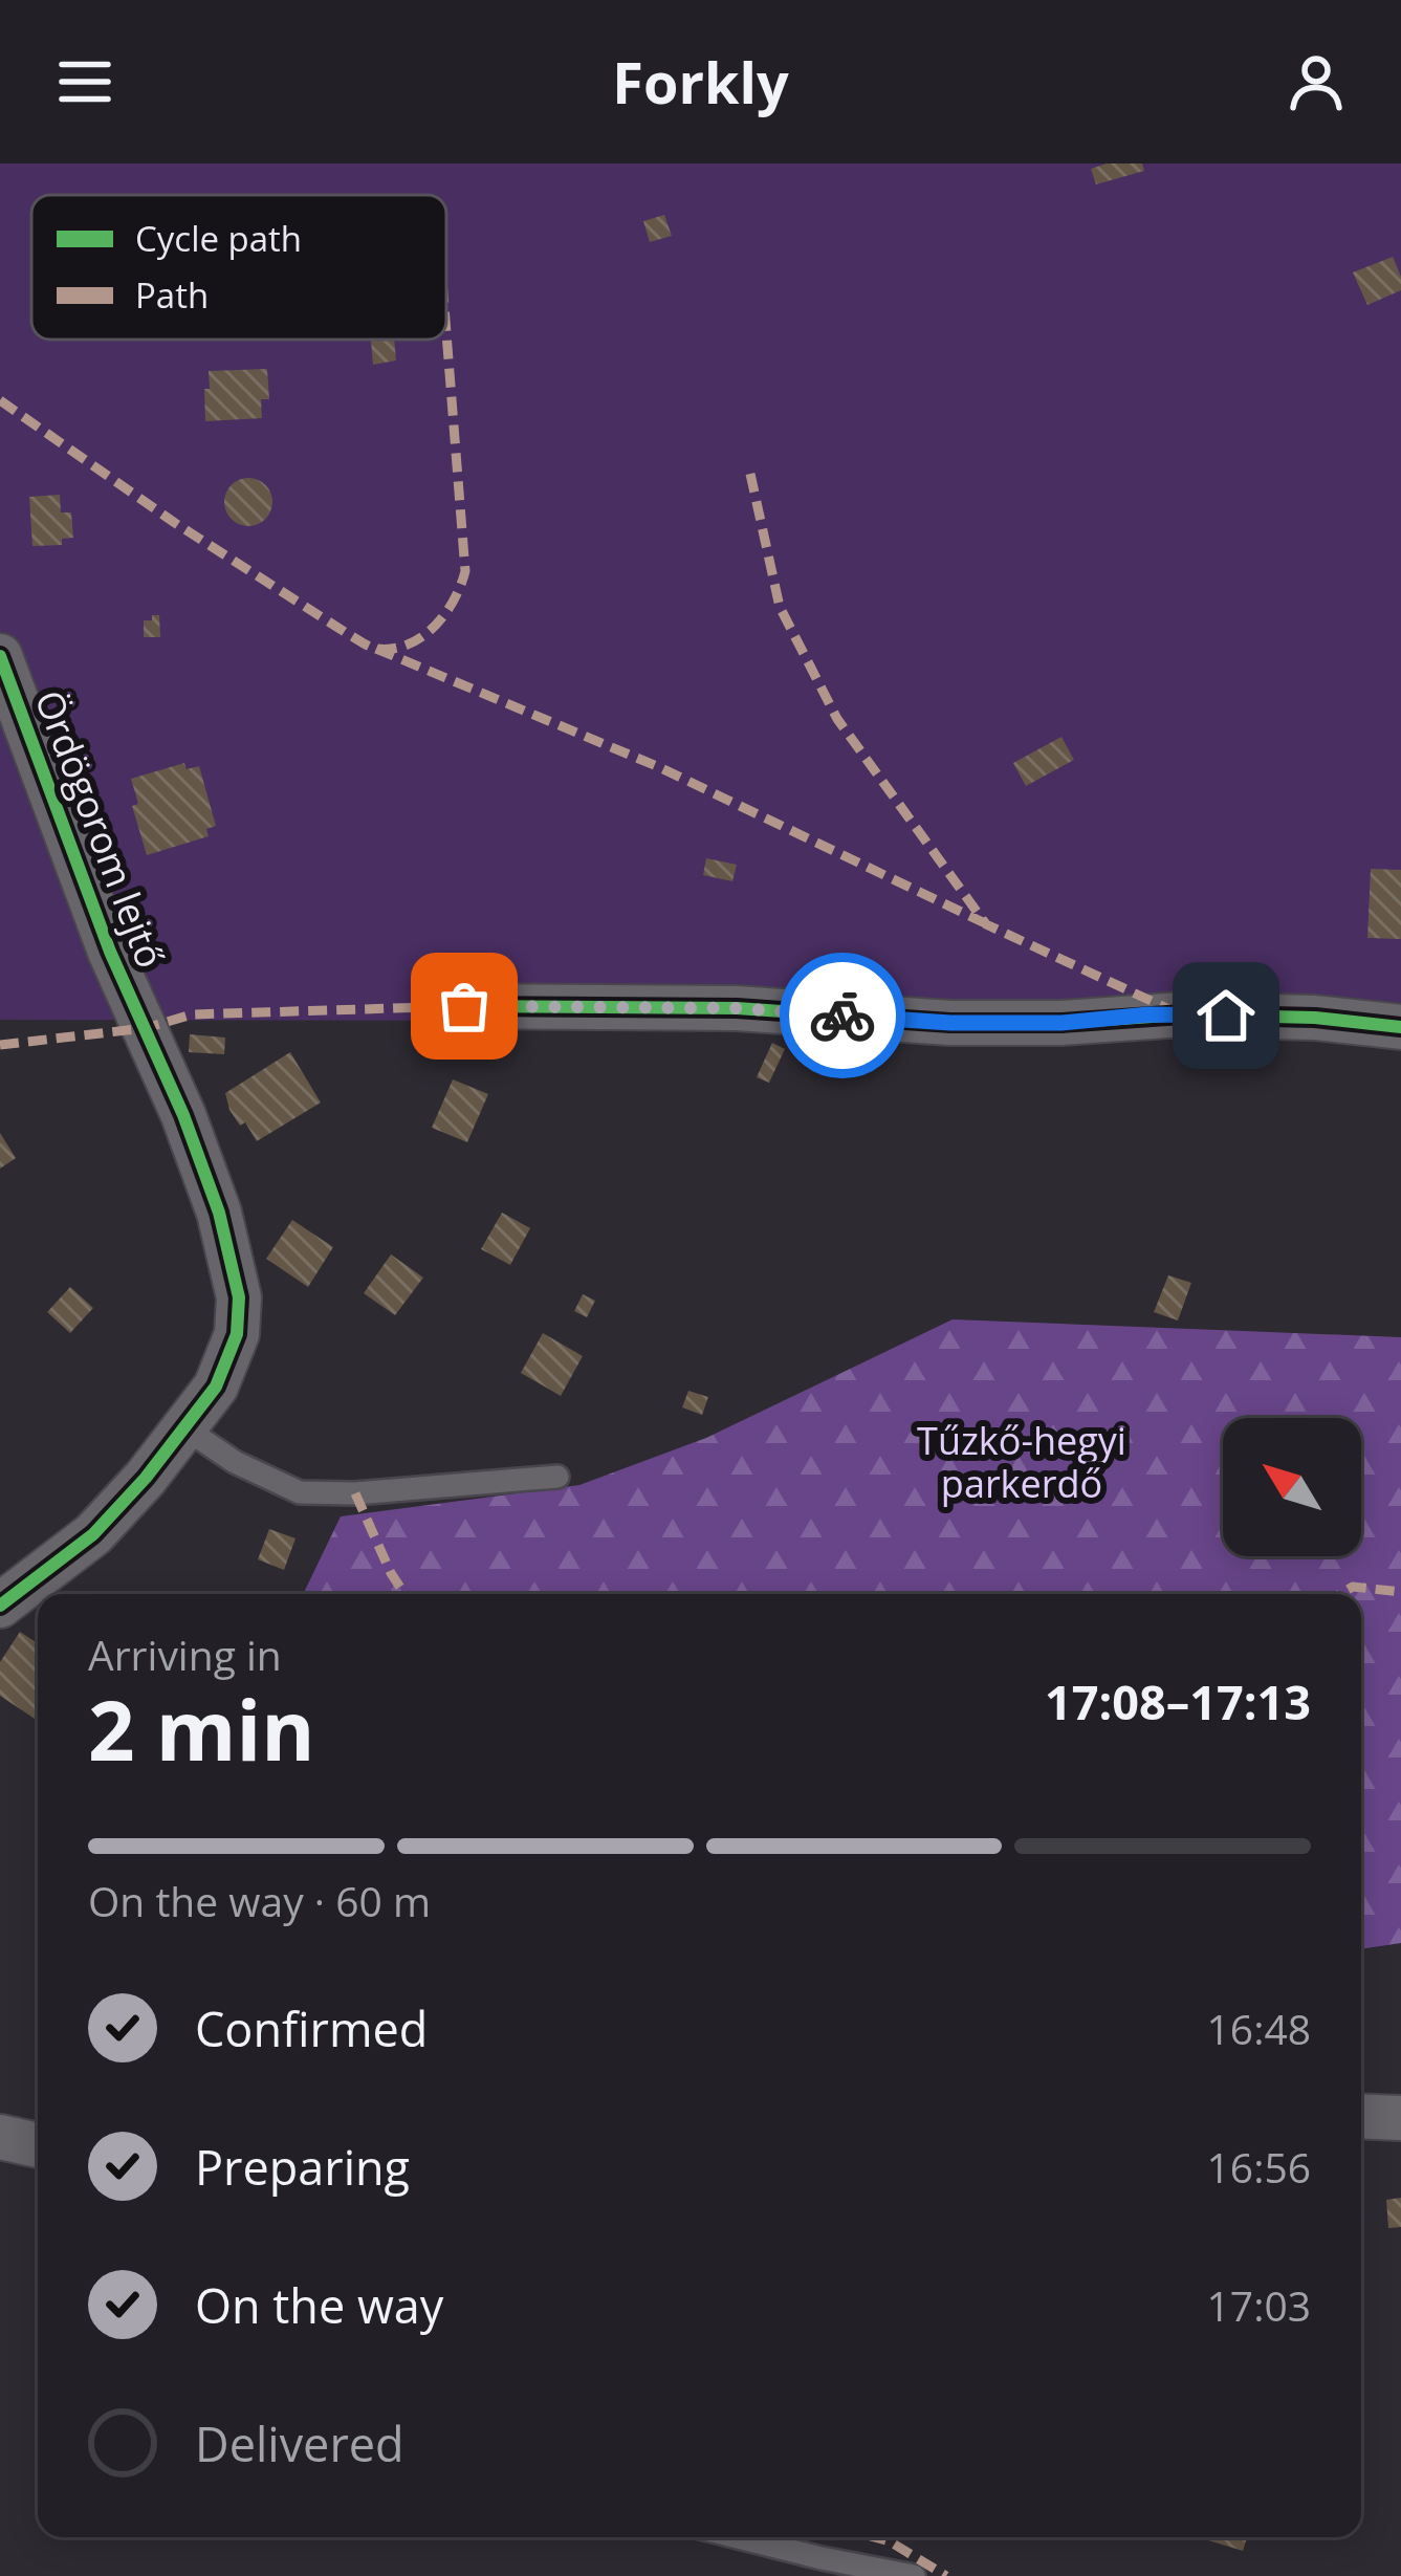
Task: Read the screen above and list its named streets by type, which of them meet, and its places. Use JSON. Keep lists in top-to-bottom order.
{
  "streets": {
    "street": ["Ördögorom lejtő"]
  },
  "parks": ["Tűzkő-hegyi parkerdő"],
  "legend": ["Cycle path", "Path"],
  "north": "top left",
  "page": {
    "header": "Forkly",
    "heading": ["2 min", "Arriving in", "17:08–17:13"],
    "bar": "On the way · 60 m",
    "list": [
      ["Confirmed", "16:48"],
      ["Preparing", "16:56"],
      ["On the way", "17:03"],
      "Delivered"
    ]
  }
}
